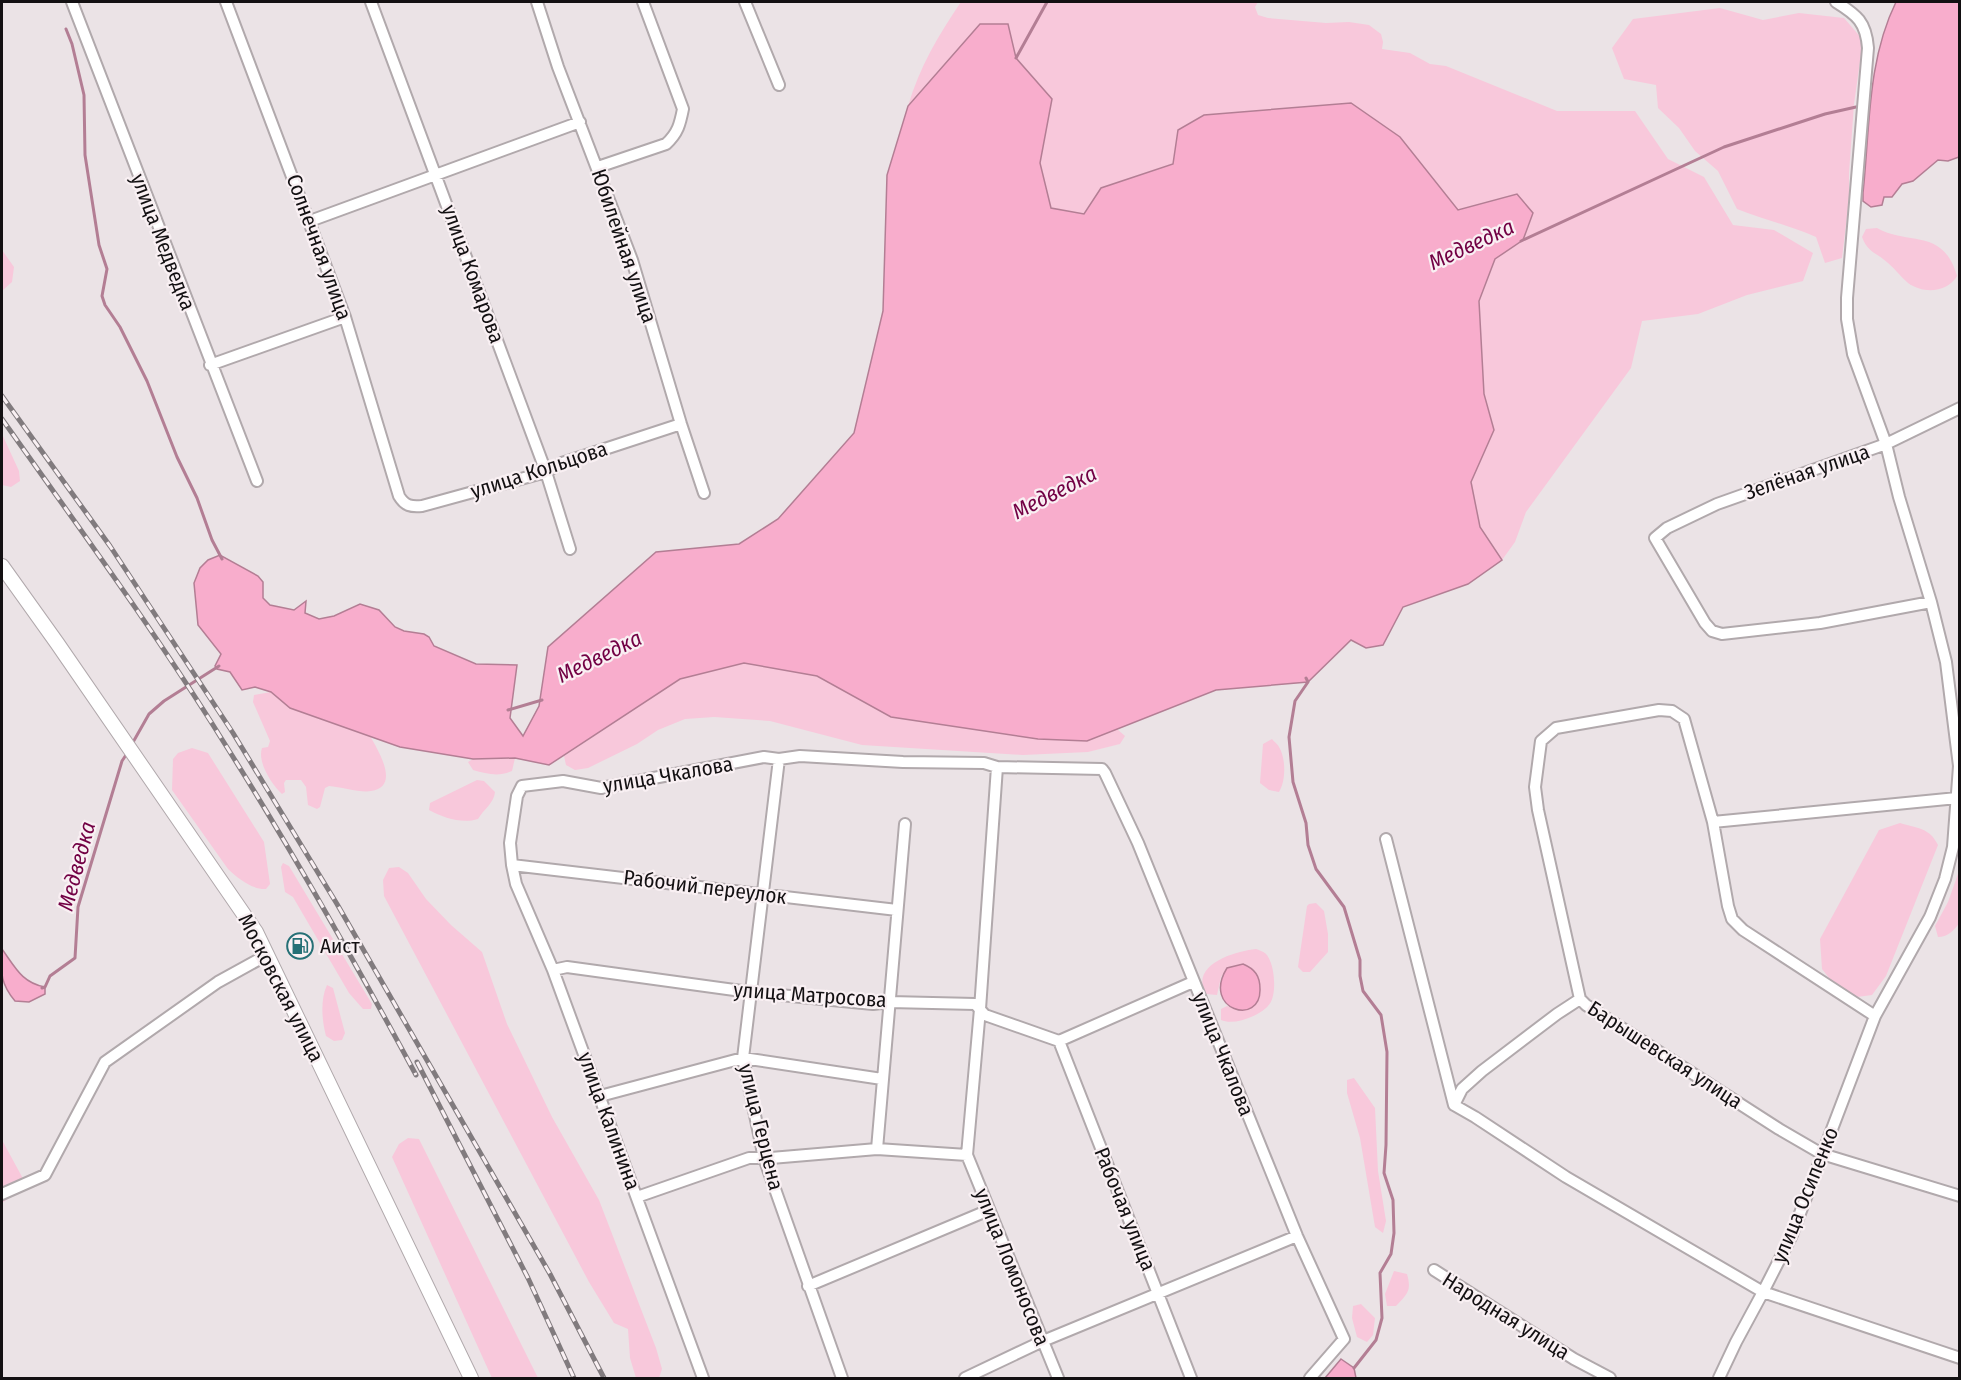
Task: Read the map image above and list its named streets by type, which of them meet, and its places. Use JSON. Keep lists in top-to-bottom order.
{
  "streets": {
    "street": [
      "улица Медведка",
      "Юбилейная улица",
      "Солнечная улица",
      "улица Комарова",
      "улица Кольцова",
      "Зелёная улица",
      "улица Чкалова",
      "Рабочий переулок",
      "Московская улица",
      "улица Матросова",
      "Барышевская улица",
      "улица Калинина",
      "улица Герцена",
      "улица Осипенко",
      "Рабочая улица",
      "улица Ломоносова",
      "Народная улица"
    ]
  },
  "crossings": [
    ["Юбилейная улица", "улица Кольцова"],
    ["Солнечная улица", "улица Кольцова"],
    ["улица Комарова", "улица Кольцова"],
    ["Зелёная улица", "улица Осипенко"],
    ["улица Чкалова", "улица Калинина"],
    ["улица Чкалова", "улица Герцена"],
    ["Рабочий переулок", "улица Калинина"],
    ["Рабочий переулок", "улица Герцена"],
    ["улица Матросова", "улица Калинина"],
    ["улица Матросова", "улица Герцена"],
    ["улица Матросова", "Рабочая улица"],
    ["Барышевская улица", "улица Осипенко"]
  ],
  "water": ["Медведка"],
  "places": {
    "fuel station": ["Аист"]
  }
}
